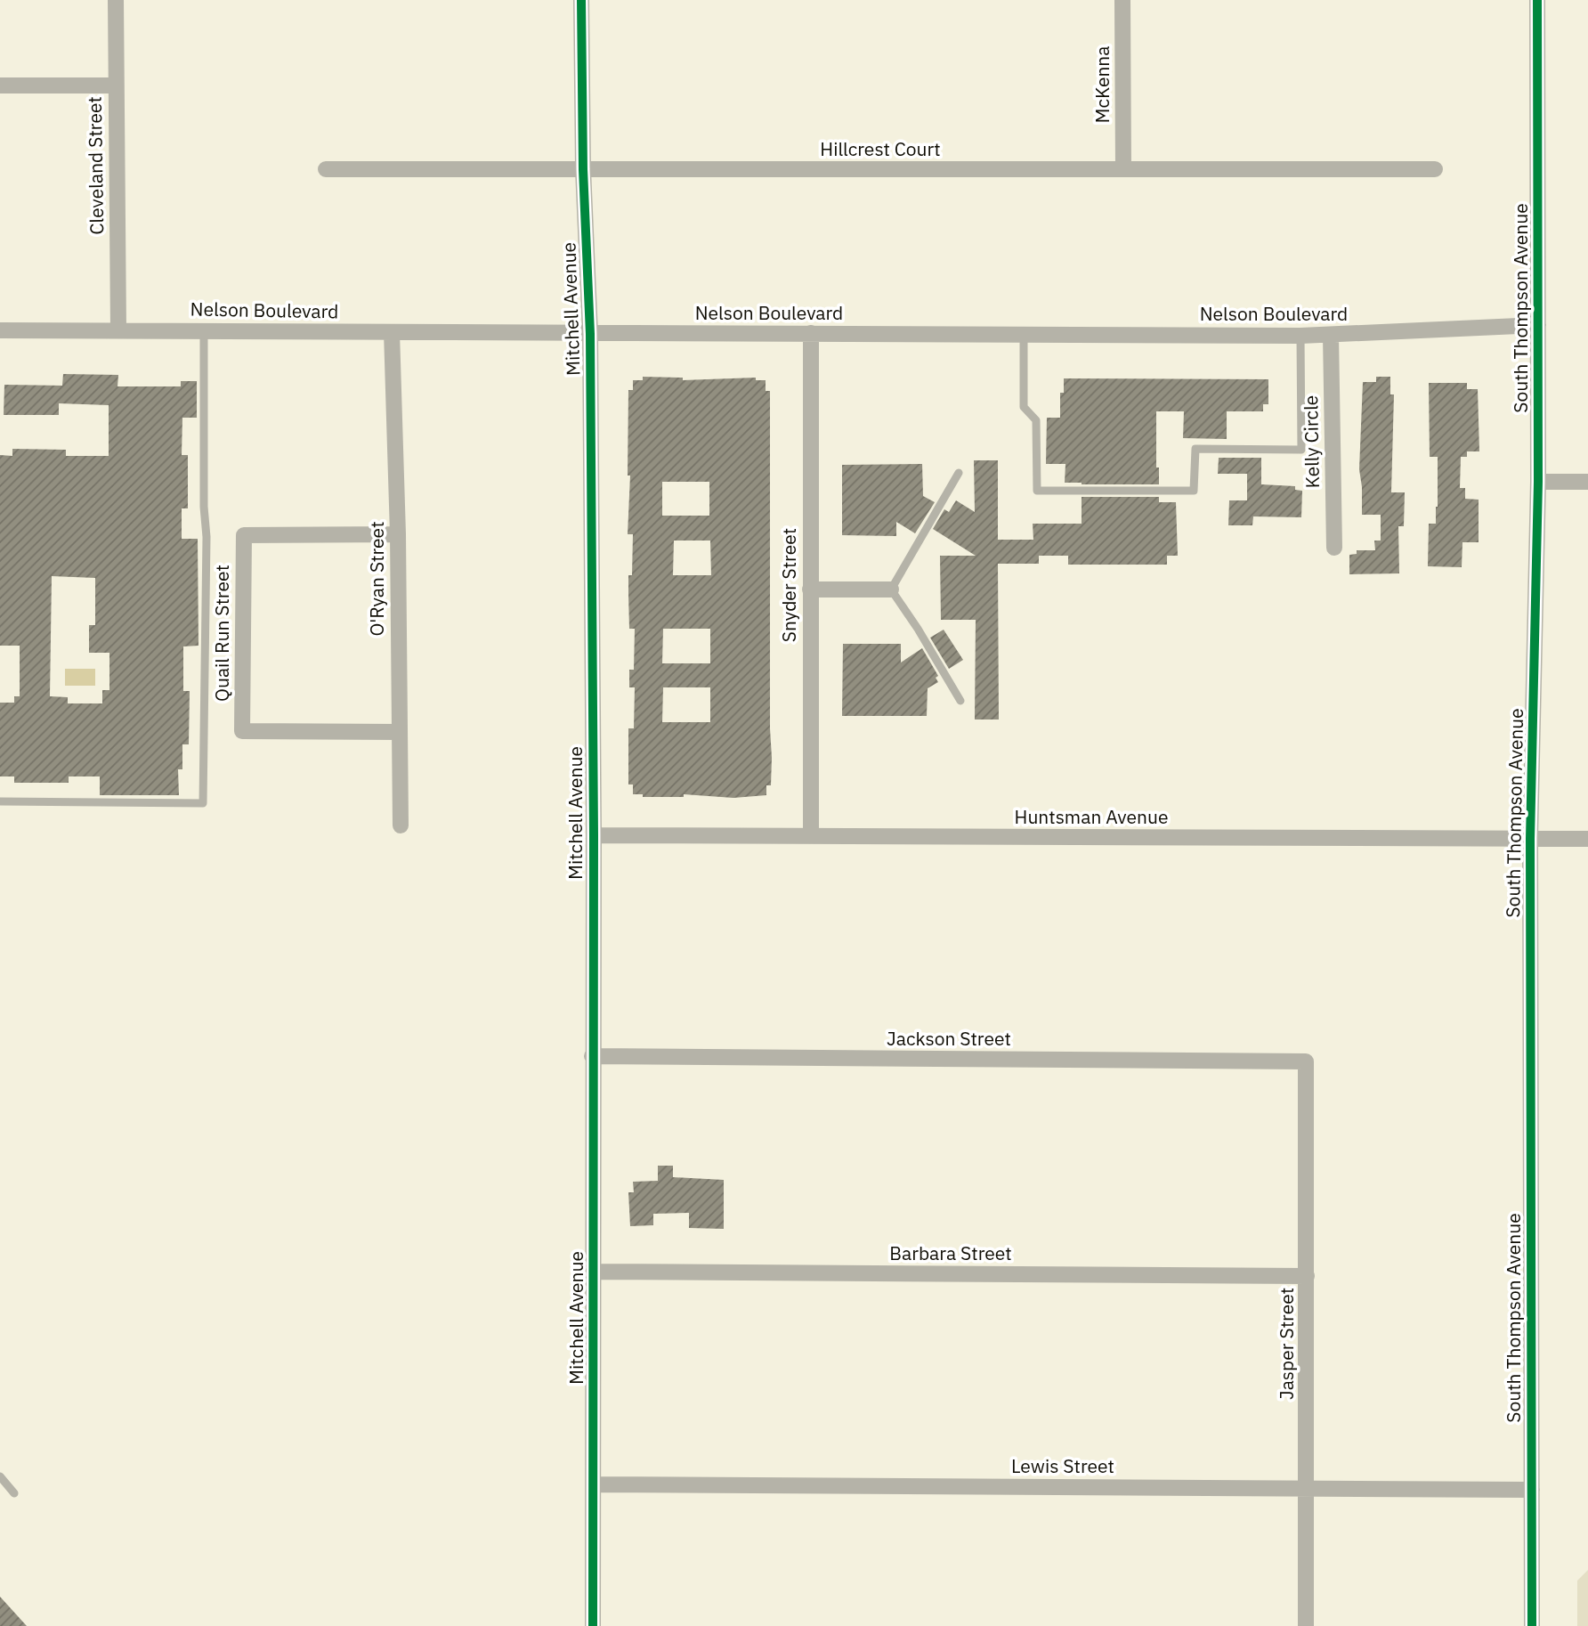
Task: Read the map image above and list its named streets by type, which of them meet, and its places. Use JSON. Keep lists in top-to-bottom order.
{
  "streets": {
    "street": [
      "McKenna",
      "Hillcrest Court",
      "Cleveland Street",
      "South Thompson Avenue",
      "Mitchell Avenue",
      "Nelson Boulevard",
      "Kelly Circle",
      "O'Ryan Street",
      "Snyder Street",
      "Quail Run Street",
      "Huntsman Avenue",
      "Jackson Street",
      "Barbara Street",
      "Jasper Street",
      "Lewis Street"
    ]
  },
  "crossings": [
    ["McKenna", "Hillcrest Court"],
    ["Hillcrest Court", "Mitchell Avenue"],
    ["Cleveland Street", "Nelson Boulevard"],
    ["South Thompson Avenue", "Nelson Boulevard"],
    ["South Thompson Avenue", "Huntsman Avenue"],
    ["South Thompson Avenue", "Lewis Street"],
    ["Mitchell Avenue", "Nelson Boulevard"],
    ["Mitchell Avenue", "Huntsman Avenue"],
    ["Mitchell Avenue", "Jackson Street"],
    ["Mitchell Avenue", "Barbara Street"],
    ["Mitchell Avenue", "Lewis Street"],
    ["Nelson Boulevard", "Kelly Circle"],
    ["Nelson Boulevard", "O'Ryan Street"],
    ["Nelson Boulevard", "Snyder Street"],
    ["O'Ryan Street", "Quail Run Street"],
    ["Snyder Street", "Huntsman Avenue"],
    ["Jackson Street", "Jasper Street"],
    ["Barbara Street", "Jasper Street"],
    ["Jasper Street", "Lewis Street"]
  ]
}
